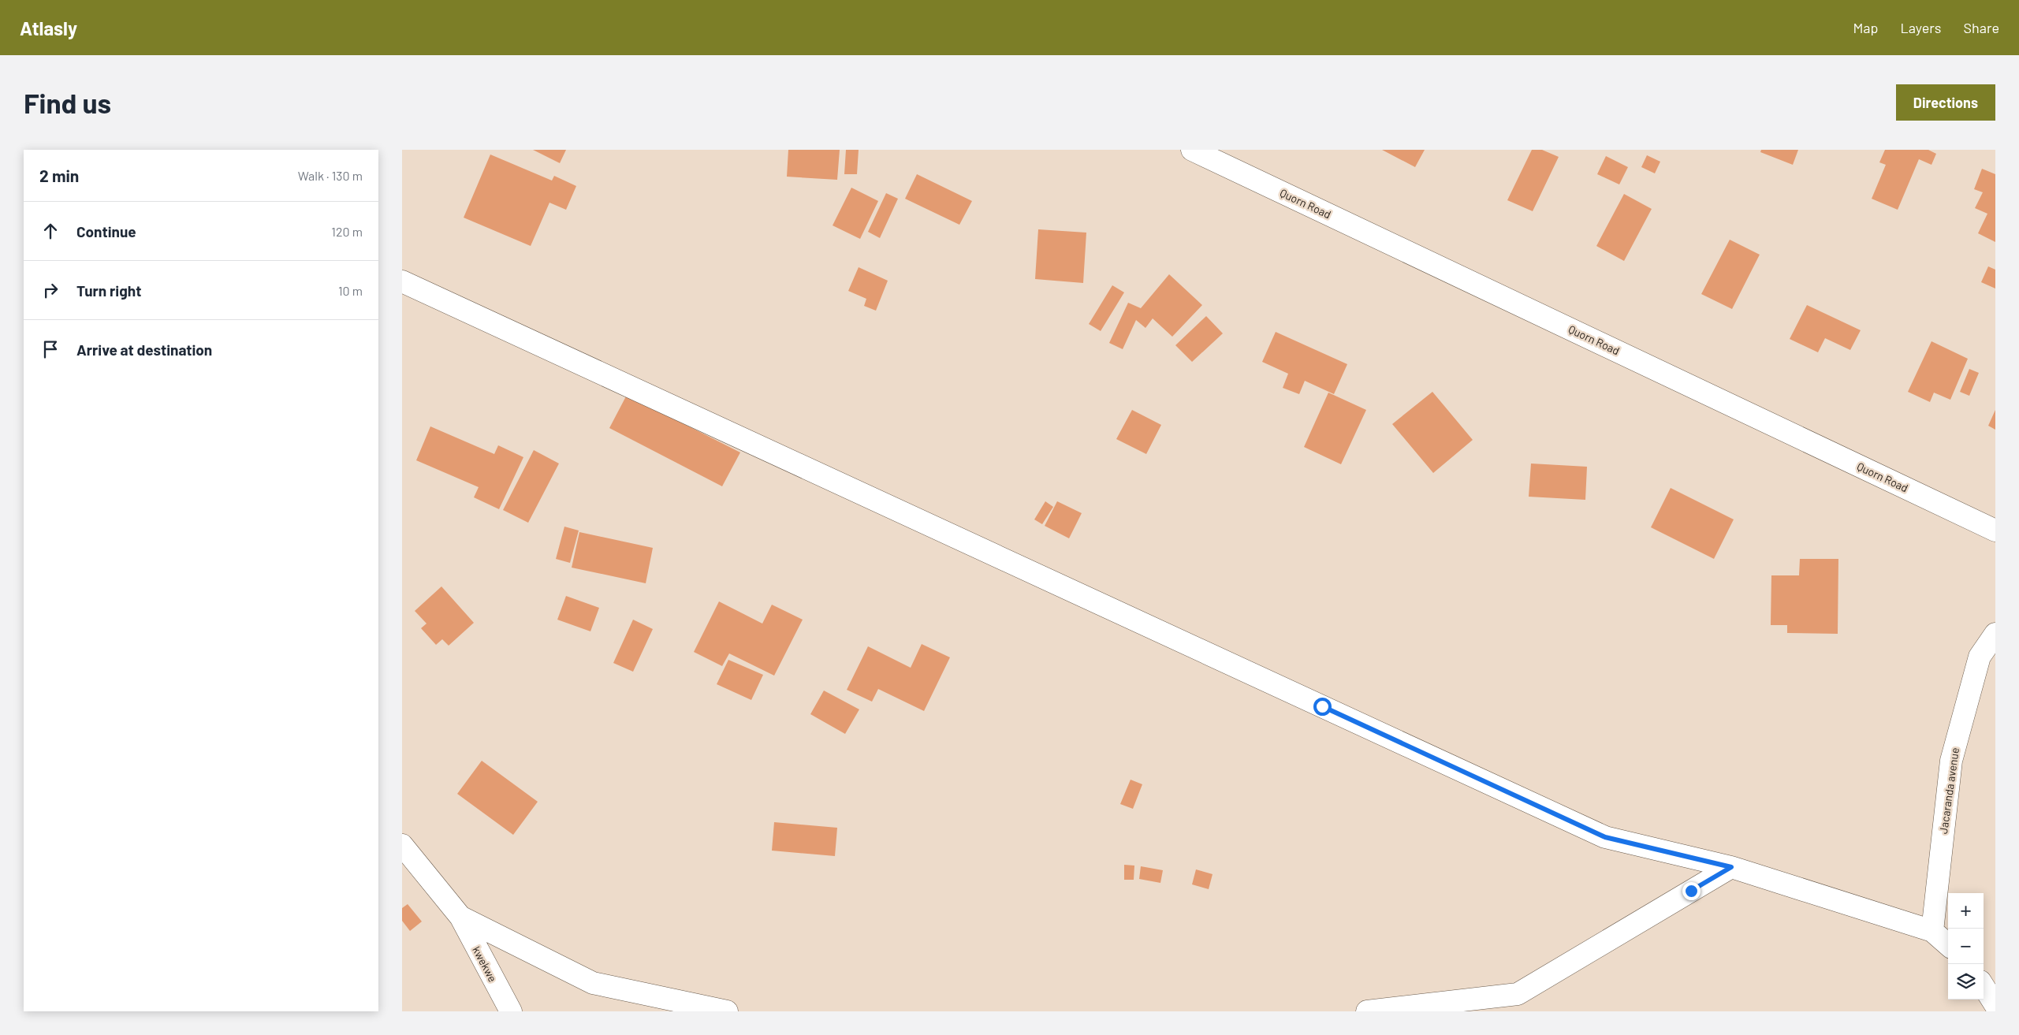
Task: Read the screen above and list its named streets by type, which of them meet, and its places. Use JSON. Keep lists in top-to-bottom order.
{
  "streets": {
    "street": ["Quorn Road", "Jacaranda avenue", "kwekwe"]
  },
  "page": {
    "header": "Atlasly",
    "nav": ["Map", "Layers", "Share"],
    "buttons": "Directions",
    "title": "Find us",
    "heading": ["2 min", "Walk · 130 m"],
    "list": [
      ["Continue", "120 m"],
      ["Turn right", "10 m"],
      "Arrive at destination"
    ],
    "map_buttons": ["+", "−"]
  }
}
